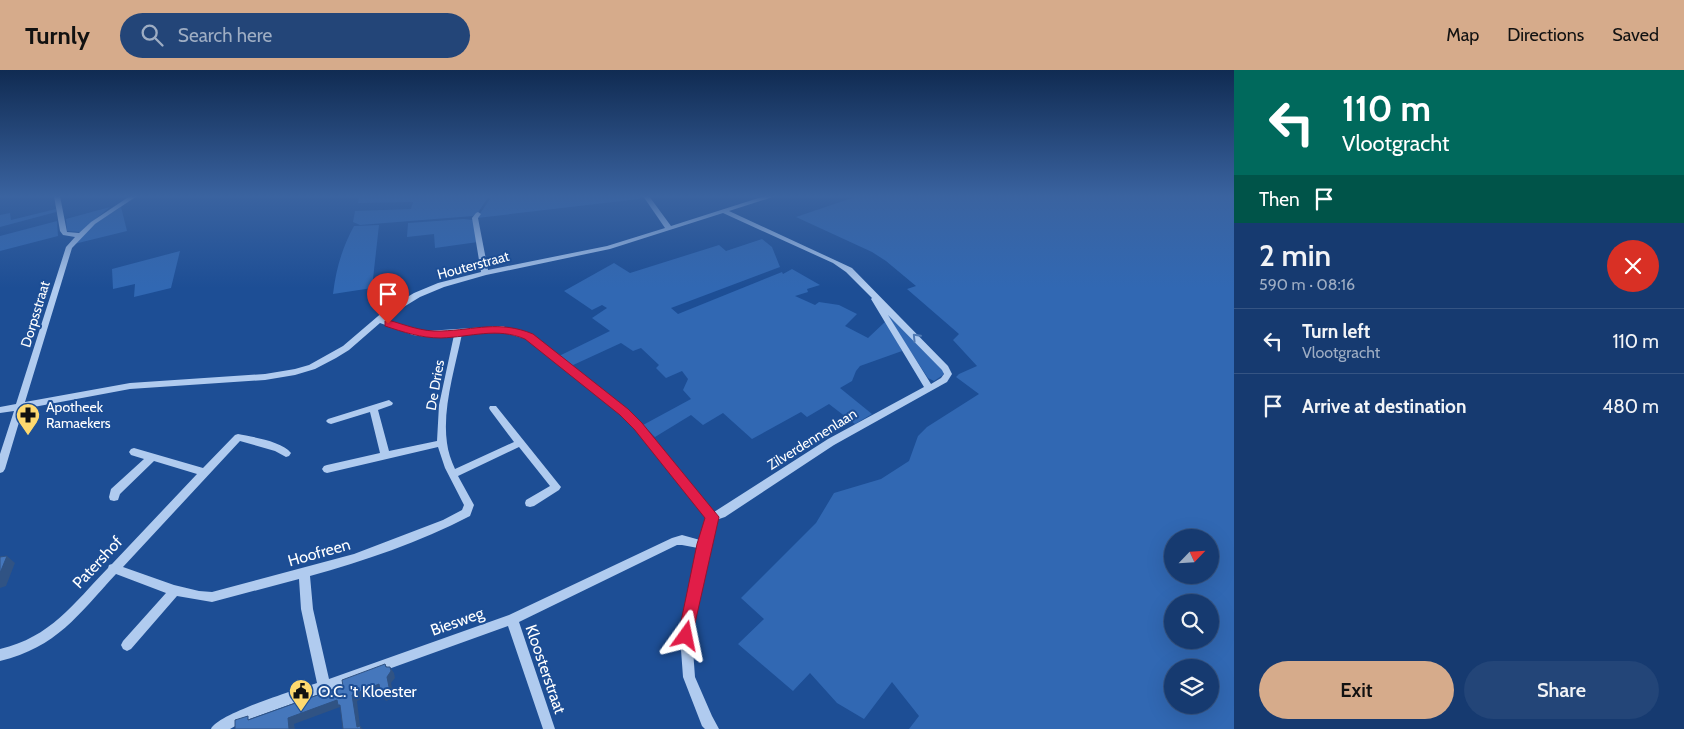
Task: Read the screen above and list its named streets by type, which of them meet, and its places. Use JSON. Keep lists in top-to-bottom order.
{
  "streets": {
    "street": [
      "Houterstraat",
      "Dorpsstraat",
      "De Dries",
      "Zilverdennenlaan",
      "Hoofreen",
      "Patershof",
      "Biesweg",
      "Kloosterstraat"
    ]
  },
  "crossings": [
    ["Houterstraat", "Dorpsstraat"],
    ["De Dries", "Hoofreen"],
    ["Hoofreen", "Patershof"],
    ["Biesweg", "Kloosterstraat"]
  ],
  "places": {
    "pharmacy": ["Apotheek Ramaekers"],
    "public building": ["O.C. 't Kloester"]
  },
  "north": "top right",
  "page": {
    "header": "Turnly",
    "search": "Search here",
    "nav": ["Map", "Directions", "Saved"],
    "turn": ["110 m", "Vlootgracht"],
    "then": "Then",
    "heading": ["2 min", "590 m · 08:16"],
    "list": [
      {
        "name": "Turn left",
        "note": "Vlootgracht",
        "value": "110 m"
      },
      {
        "name": "Arrive at destination",
        "value": "480 m"
      }
    ],
    "buttons": ["Exit", "Share"]
  }
}
